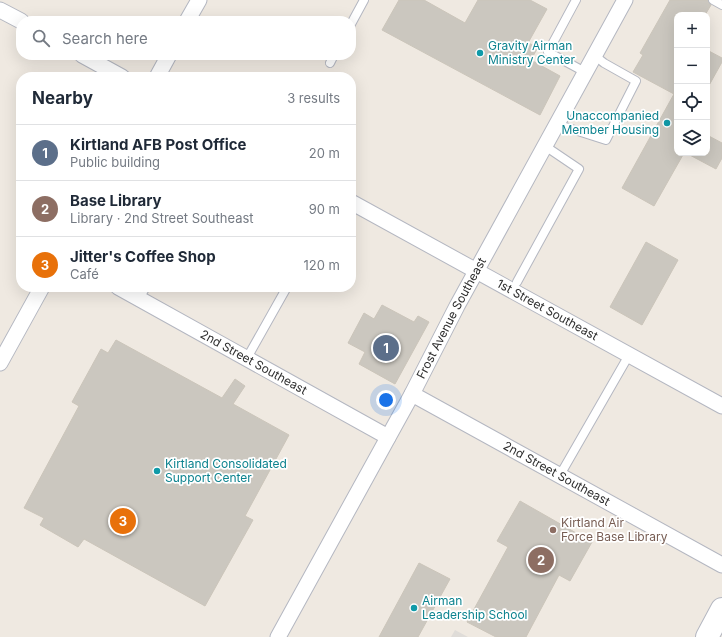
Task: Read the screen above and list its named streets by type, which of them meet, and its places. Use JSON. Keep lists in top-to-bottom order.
{
  "streets": {
    "street": ["1st Street Southeast", "Frost Avenue Southeast", "2nd Street Southeast"]
  },
  "crossings": [
    ["1st Street Southeast", "Frost Avenue Southeast"],
    ["Frost Avenue Southeast", "2nd Street Southeast"]
  ],
  "places": [
    "Gravity Airman Ministry Center",
    "Unaccompanied Member Housing",
    "Kirtland Consolidated Support Center",
    "Kirtland Air Force Base Library",
    "Airman Leadership School"
  ],
  "page": {
    "map_buttons": ["+", "−"],
    "search": "Search here",
    "heading": ["Nearby", "3 results"],
    "list": [
      {
        "mark": "1",
        "name": "Kirtland AFB Post Office",
        "note": "Public building",
        "value": "20 m"
      },
      {
        "mark": "2",
        "name": "Base Library",
        "note": "Library · 2nd Street Southeast",
        "value": "90 m"
      },
      {
        "mark": "3",
        "name": "Jitter's Coffee Shop",
        "note": "Café",
        "value": "120 m"
      }
    ],
    "pins": ["1", "3", "2"]
  }
}
